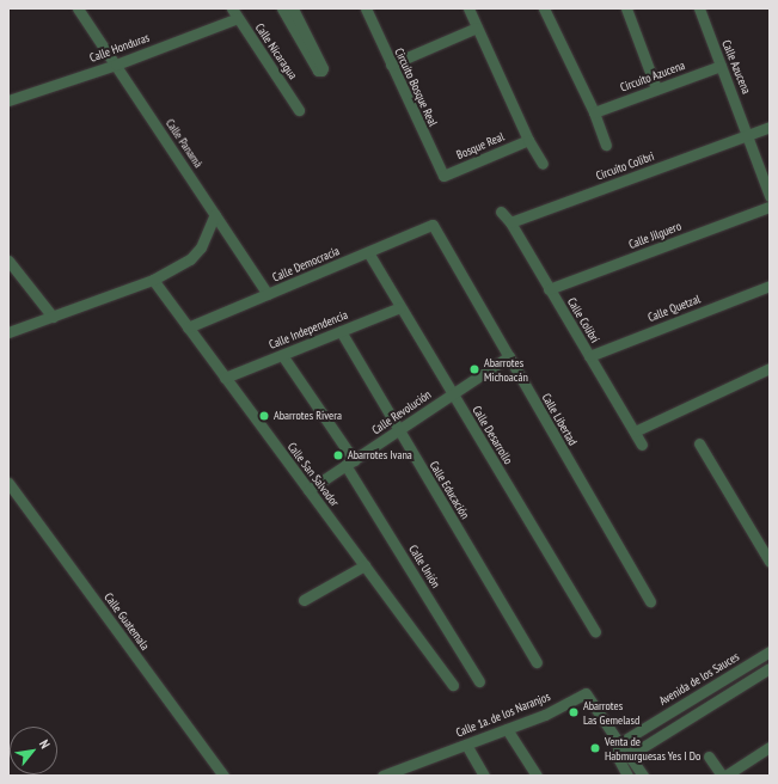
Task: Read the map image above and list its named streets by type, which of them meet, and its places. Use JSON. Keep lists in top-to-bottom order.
{
  "streets": {
    "street": [
      "Calle Honduras",
      "Calle Nicaragua",
      "Calle Azucena",
      "Circuito Azucena",
      "Circuito Bosque Real",
      "Calle Panamá",
      "Bosque Real",
      "Circuito Colibri",
      "Calle Jilguero",
      "Calle Democracia",
      "Calle Quetzal",
      "Calle Colibrí",
      "Calle Independencia",
      "Calle Revolución",
      "Calle Libertad",
      "Calle Desarrollo",
      "Calle San Salvador",
      "Calle Educación",
      "Calle Unión",
      "Calle Guatemala",
      "Avenida de los Sauces",
      "Calle 1a. de los Naranjos"
    ]
  },
  "crossings": [
    ["Calle Honduras", "Calle Nicaragua"],
    ["Calle Honduras", "Calle Panamá"],
    ["Calle Azucena", "Circuito Azucena"],
    ["Calle Azucena", "Circuito Colibri"],
    ["Circuito Bosque Real", "Bosque Real"],
    ["Calle Panamá", "Calle Democracia"],
    ["Circuito Colibri", "Calle Colibrí"],
    ["Calle Jilguero", "Calle Colibrí"],
    ["Calle Democracia", "Calle Libertad"],
    ["Calle Democracia", "Calle Desarrollo"],
    ["Calle Democracia", "Calle San Salvador"],
    ["Calle Quetzal", "Calle Colibrí"],
    ["Calle Independencia", "Calle Desarrollo"],
    ["Calle Independencia", "Calle San Salvador"],
    ["Calle Independencia", "Calle Educación"],
    ["Calle Independencia", "Calle Unión"],
    ["Calle Revolución", "Calle Libertad"],
    ["Calle Revolución", "Calle Desarrollo"],
    ["Calle Revolución", "Calle San Salvador"],
    ["Calle Revolución", "Calle Educación"],
    ["Calle Revolución", "Calle Unión"],
    ["Avenida de los Sauces", "Calle 1a. de los Naranjos"]
  ],
  "places": [
    "Abarrotes Michoacán",
    "Abarrotes Rivera",
    "Abarrotes Ivana",
    "Abarrotes Las Gemelasd",
    "Venta de Habmurguesas Yes I Do"
  ],
  "north": "top right"
}
